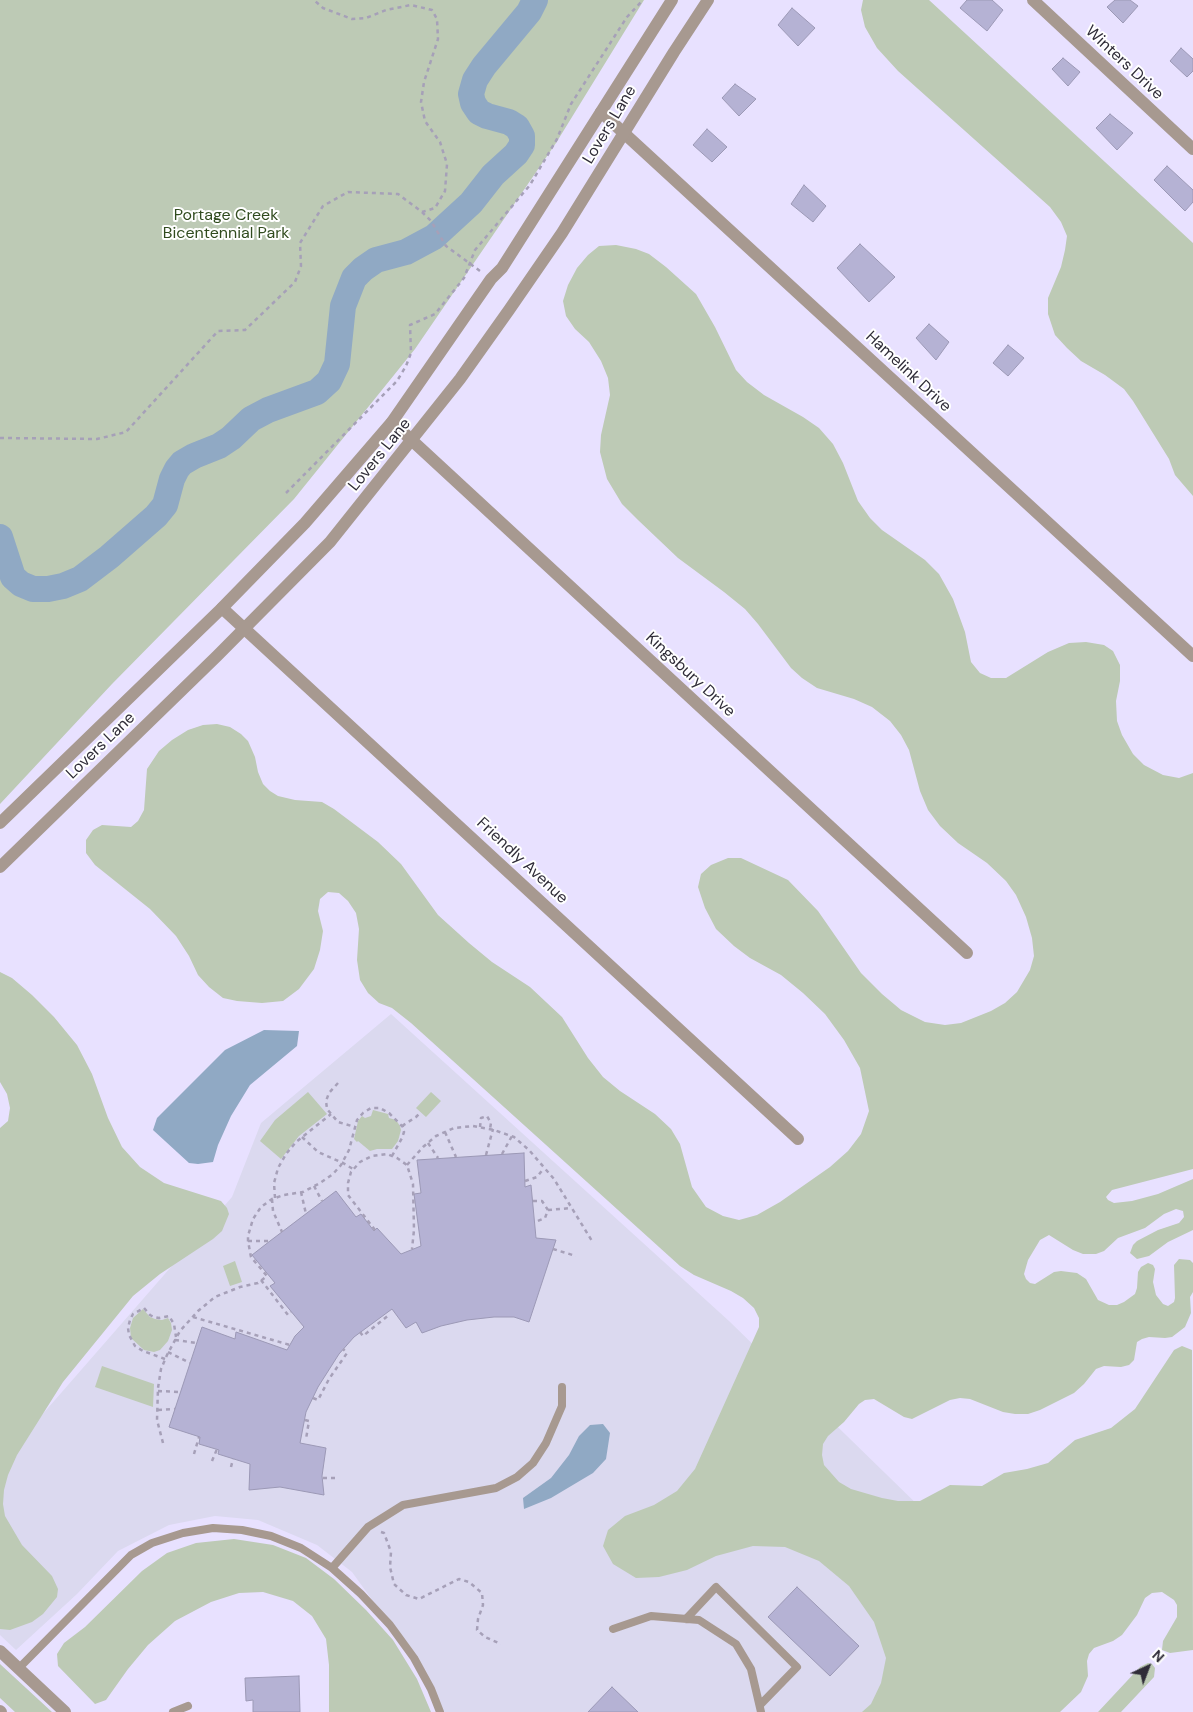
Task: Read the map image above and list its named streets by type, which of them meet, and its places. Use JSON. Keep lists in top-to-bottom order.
{
  "streets": {
    "street": [
      "Winters Drive",
      "Lovers Lane",
      "Hamelink Drive",
      "Kingsbury Drive",
      "Friendly Avenue"
    ]
  },
  "crossings": [
    ["Lovers Lane", "Hamelink Drive"],
    ["Lovers Lane", "Kingsbury Drive"],
    ["Lovers Lane", "Friendly Avenue"]
  ],
  "parks": ["Portage Creek Bicentennial Park"],
  "north": "top right"
}
